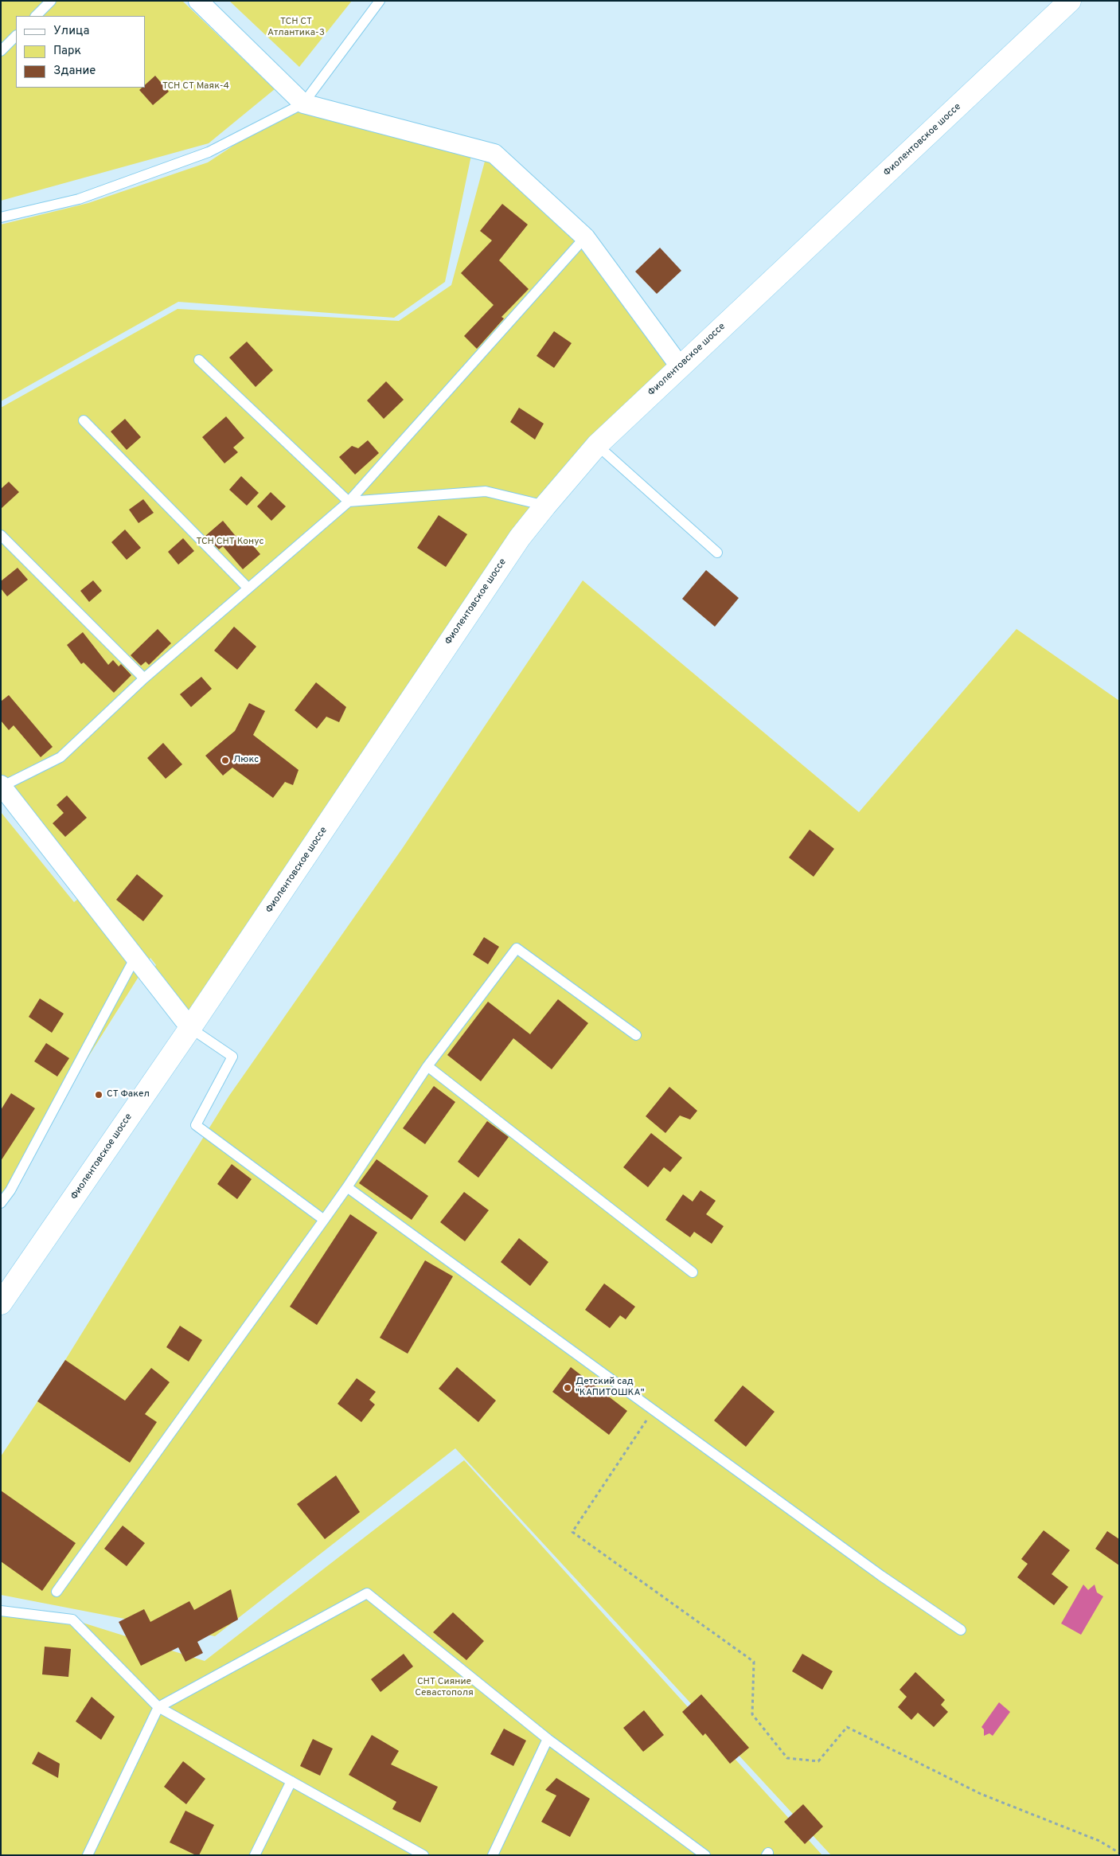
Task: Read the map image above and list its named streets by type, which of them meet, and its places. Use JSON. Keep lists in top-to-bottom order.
{
  "streets": {
    "main road": ["Фиолентовское шоссе"]
  },
  "parks": [
    "ТСН СТ Атлантика-3",
    "ТСН СТ Маяк-4",
    "ТСН СНТ Конус",
    "СНТ Сияние Севастополя"
  ],
  "places": ["Люкс", "СТ Факел", "Детский сад \"КАПИТОШКА\""],
  "legend": ["Улица", "Парк", "Здание"]
}
